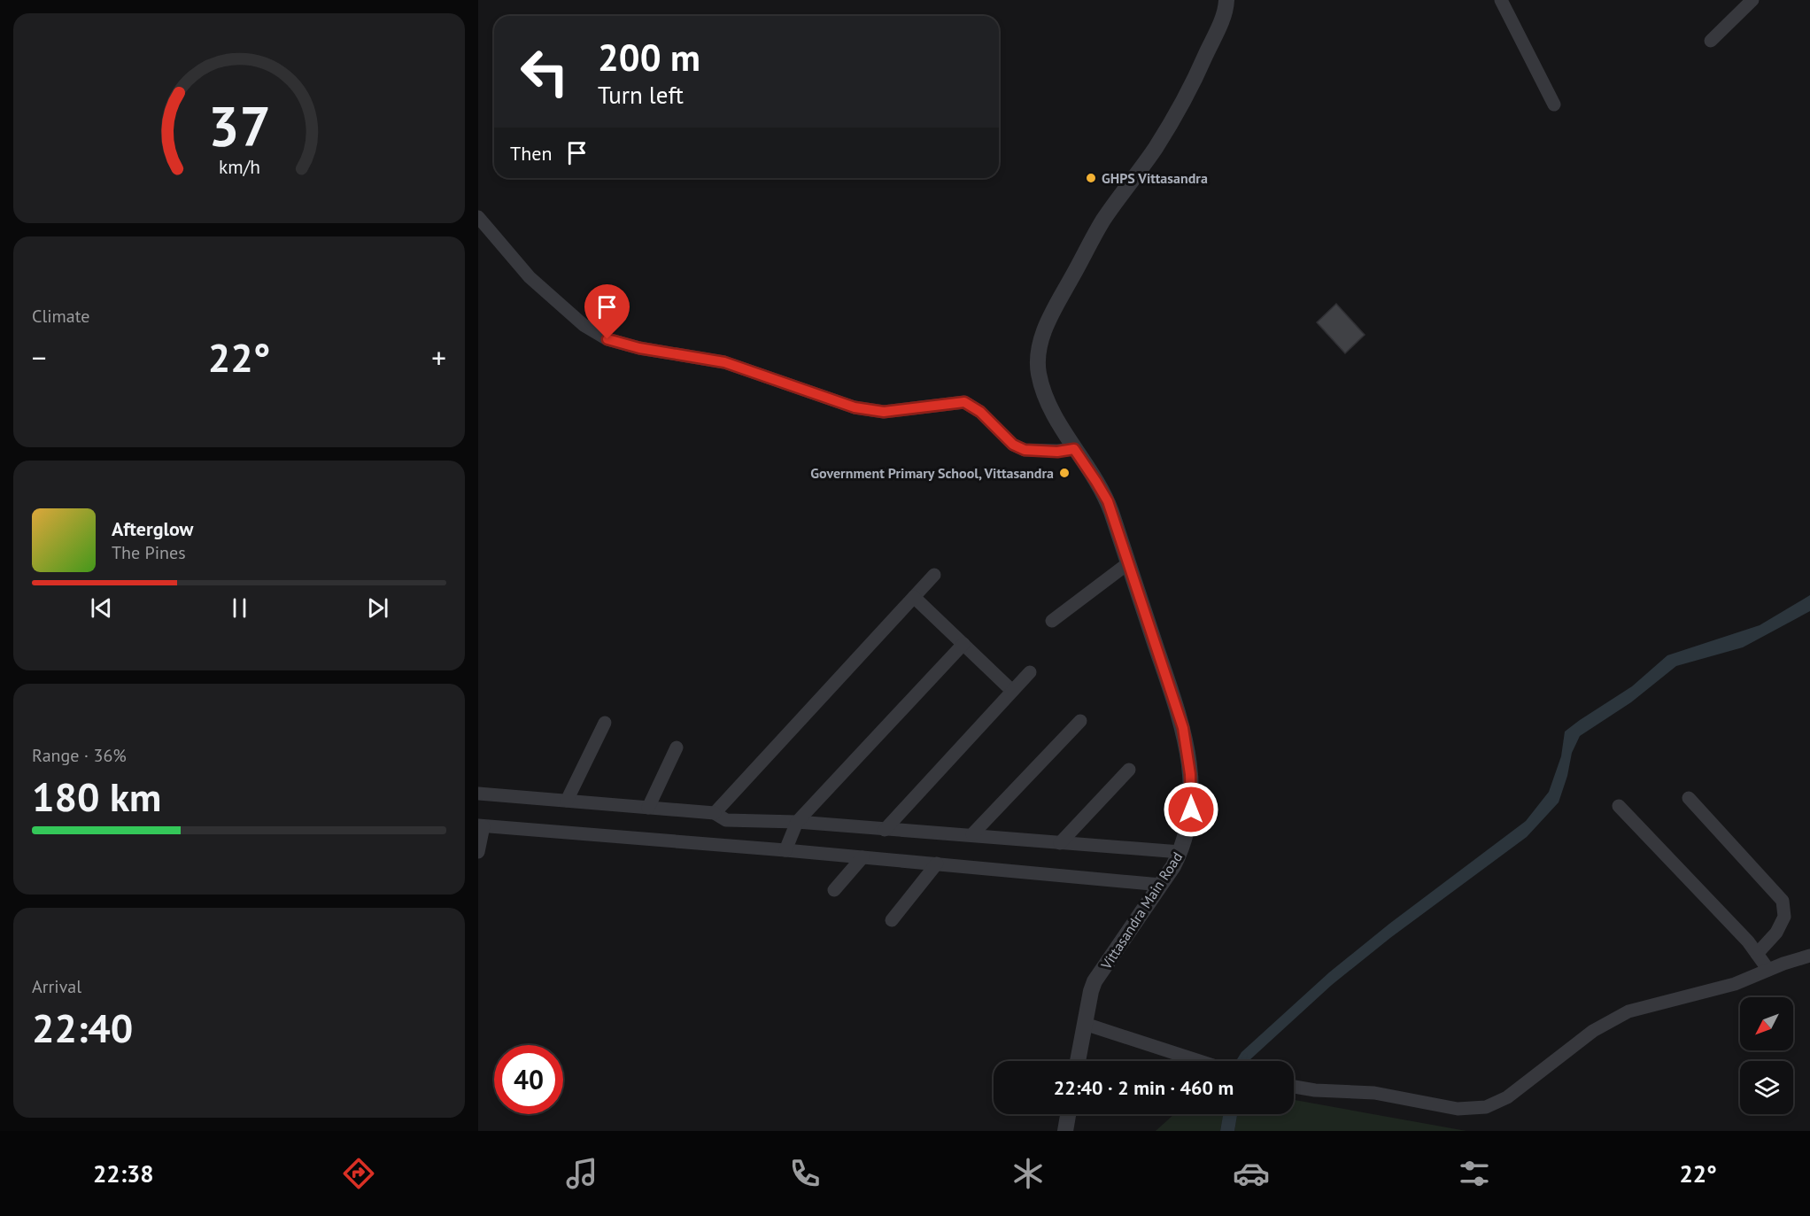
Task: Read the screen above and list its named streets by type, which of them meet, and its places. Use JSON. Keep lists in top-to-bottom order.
{
  "streets": {
    "street": ["Vittasandra Main Road"]
  },
  "places": ["GHPS Vittasandra", "Government Primary School, Vittasandra"],
  "north": "bottom left",
  "page": {
    "turn": ["200 m", "Turn left"],
    "then": "Then",
    "tile": [
      "Climate",
      ["Range · 36%", "180 km"],
      ["Arrival", "22:40"]
    ],
    "heat": ["−", "22°", "+"],
    "song": ["Afterglow", "The Pines"],
    "limit": "40",
    "trip": "22:40 · 2 min · 460 m",
    "tabs": ["22:38", "22°"],
    "gauge": ["37", "km/h"]
  }
}
